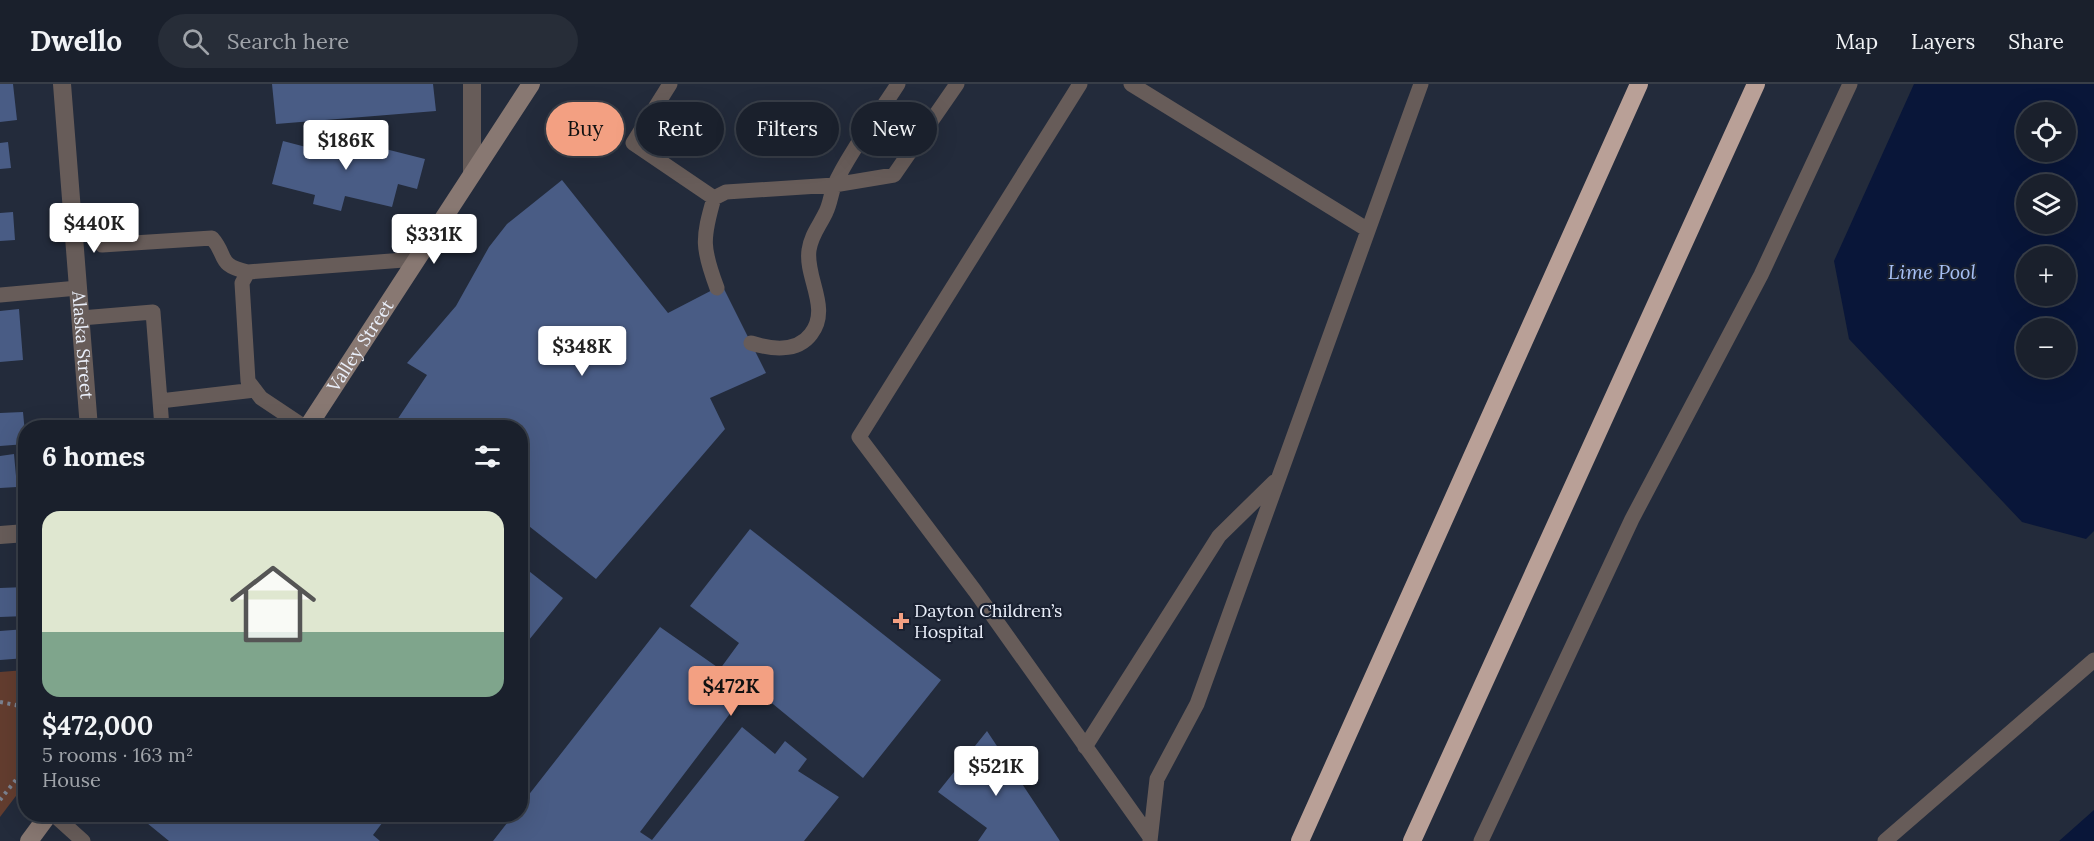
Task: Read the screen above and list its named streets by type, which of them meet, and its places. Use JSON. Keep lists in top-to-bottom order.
{
  "streets": {
    "main road": ["Valley Street"],
    "street": ["Alaska Street"]
  },
  "water": ["Lime Pool"],
  "places": {
    "health": ["Dayton Children’s Hospital"]
  },
  "page": {
    "header": "Dwello",
    "search": "Search here",
    "nav": ["Map", "Layers", "Share"],
    "map_buttons": ["+", "−"],
    "chip": [
      "Buy",
      "Rent",
      "Filters",
      "New"
    ],
    "price": [
      "$186K",
      "$440K",
      "$331K",
      "$348K",
      "$472K",
      "$521K"
    ],
    "heading": "6 homes",
    "list": [
      {
        "name": "$472,000",
        "note": "5 rooms · 163 m² · House"
      }
    ]
  }
}
